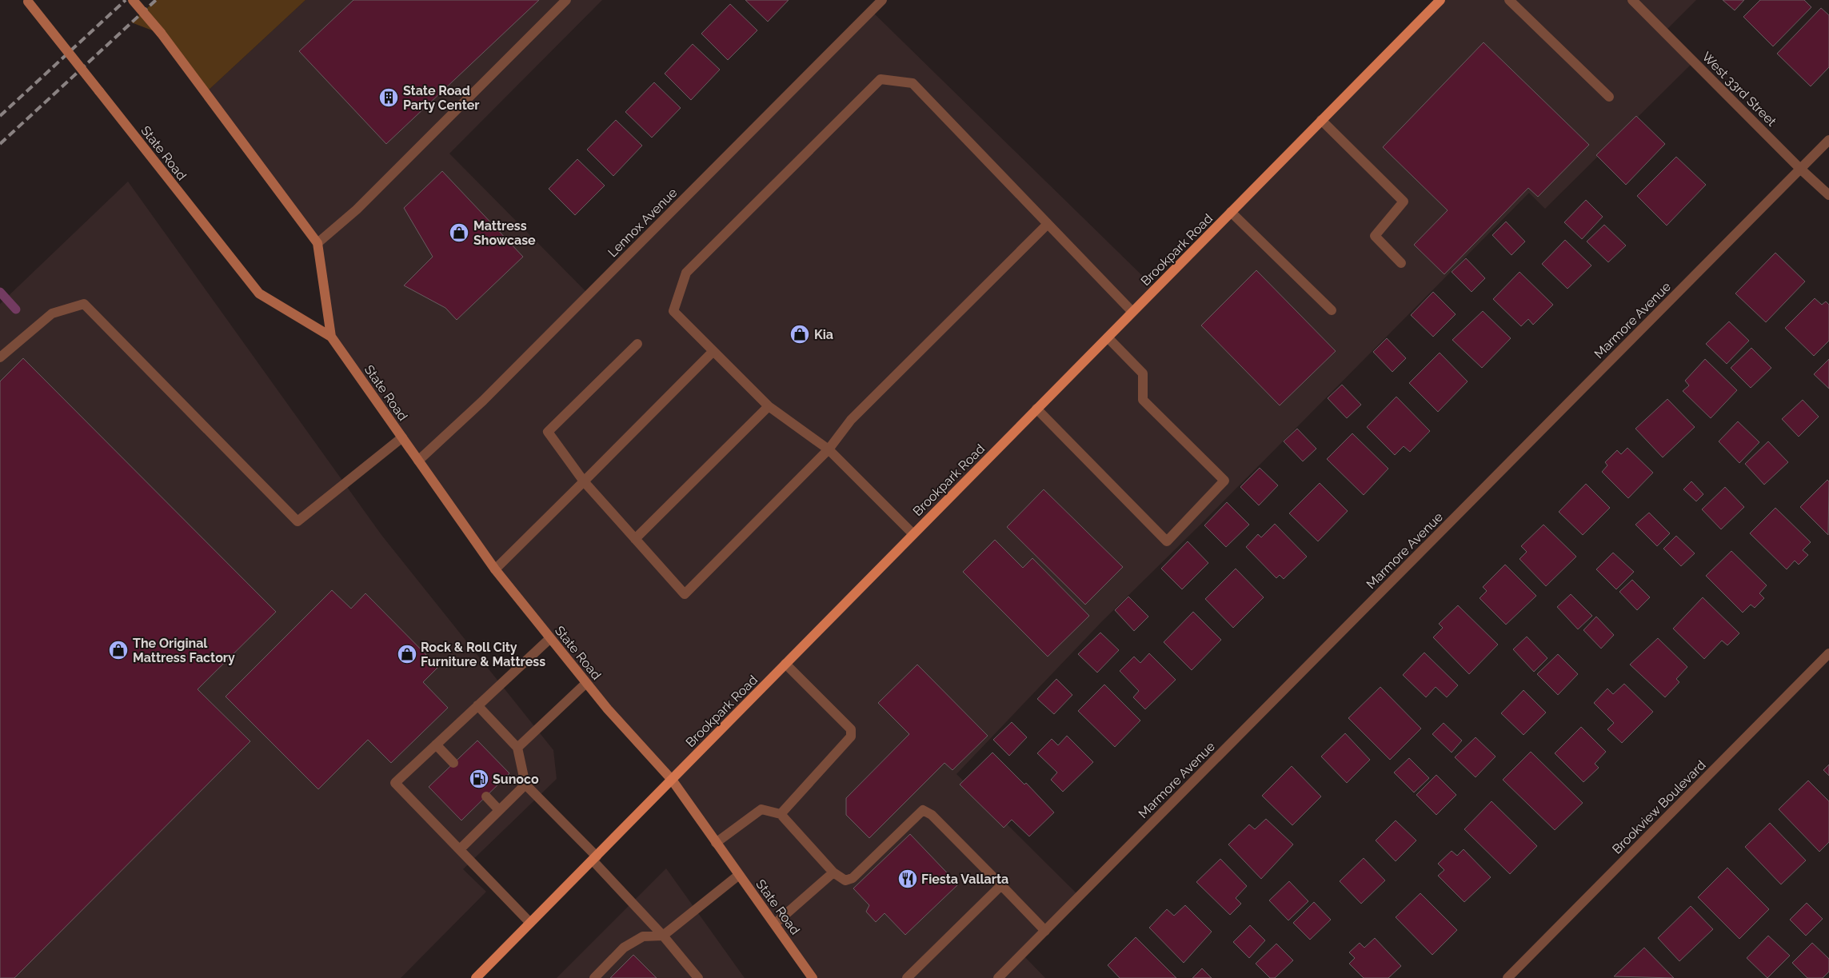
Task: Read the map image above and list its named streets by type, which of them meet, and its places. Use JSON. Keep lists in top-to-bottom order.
{
  "streets": {
    "main road": ["State Road", "Brookpark Road"],
    "street": [
      "West 33rd Street",
      "Lennox Avenue",
      "Marmore Avenue",
      "Brookview Boulevard"
    ]
  },
  "crossings": [
    ["West 33rd Street", "Marmore Avenue"],
    ["State Road", "Lennox Avenue"],
    ["State Road", "Brookpark Road"]
  ],
  "places": {
    "building": ["State Road Party Center"],
    "shop": [
      "Mattress Showcase",
      "Kia",
      "The Original Mattress Factory",
      "Rock & Roll City Furniture & Mattress"
    ],
    "fuel station": ["Sunoco"],
    "restaurant": ["Fiesta Vallarta"]
  }
}
